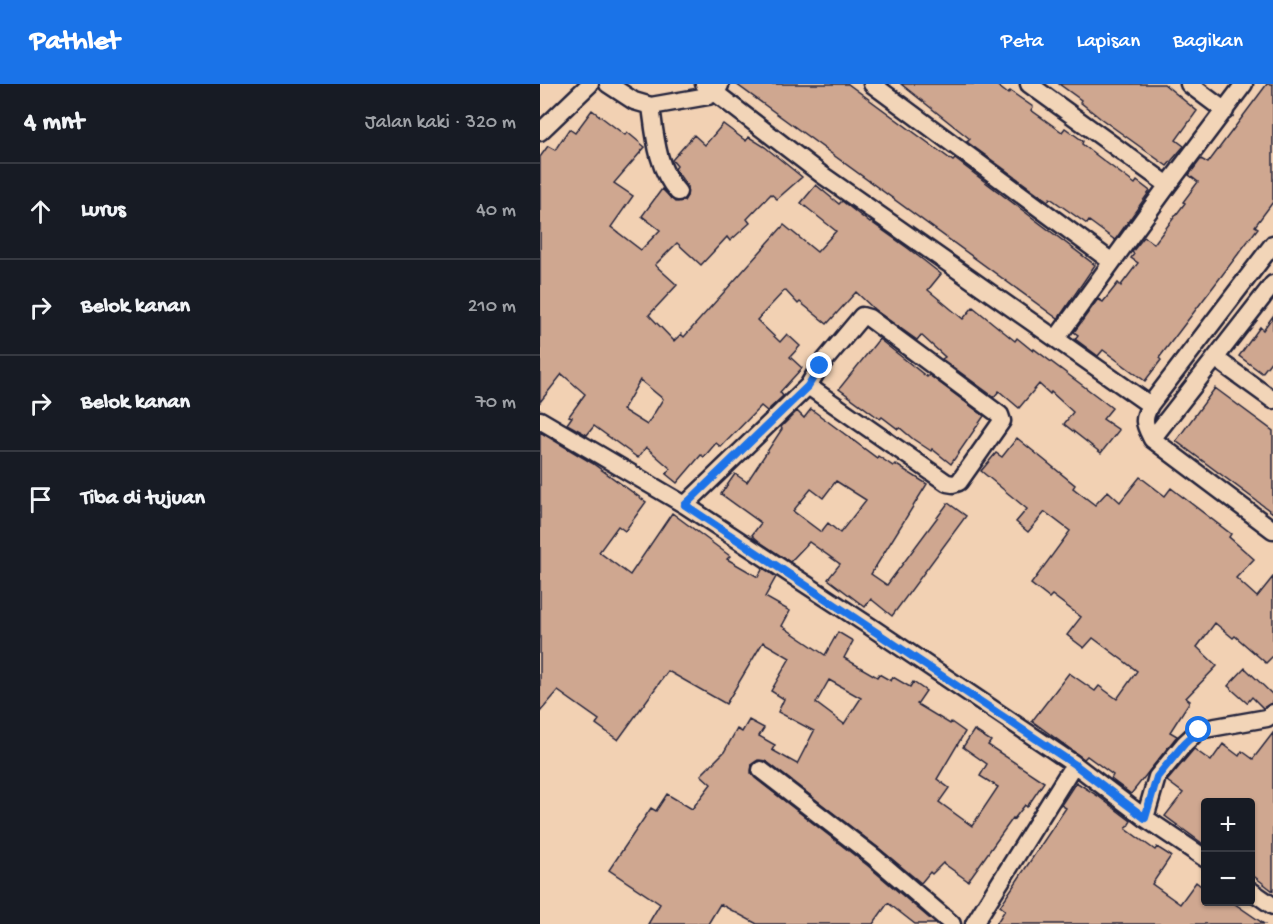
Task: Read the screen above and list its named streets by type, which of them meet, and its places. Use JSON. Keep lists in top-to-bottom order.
{
  "page": {
    "header": "Pathlet",
    "nav": ["Peta", "Lapisan", "Bagikan"],
    "heading": ["4 mnt", "Jalan kaki · 320 m"],
    "list": [
      ["Lurus", "40 m"],
      ["Belok kanan", "210 m"],
      ["Belok kanan", "70 m"],
      "Tiba di tujuan"
    ],
    "map_buttons": ["+", "−"]
  }
}
